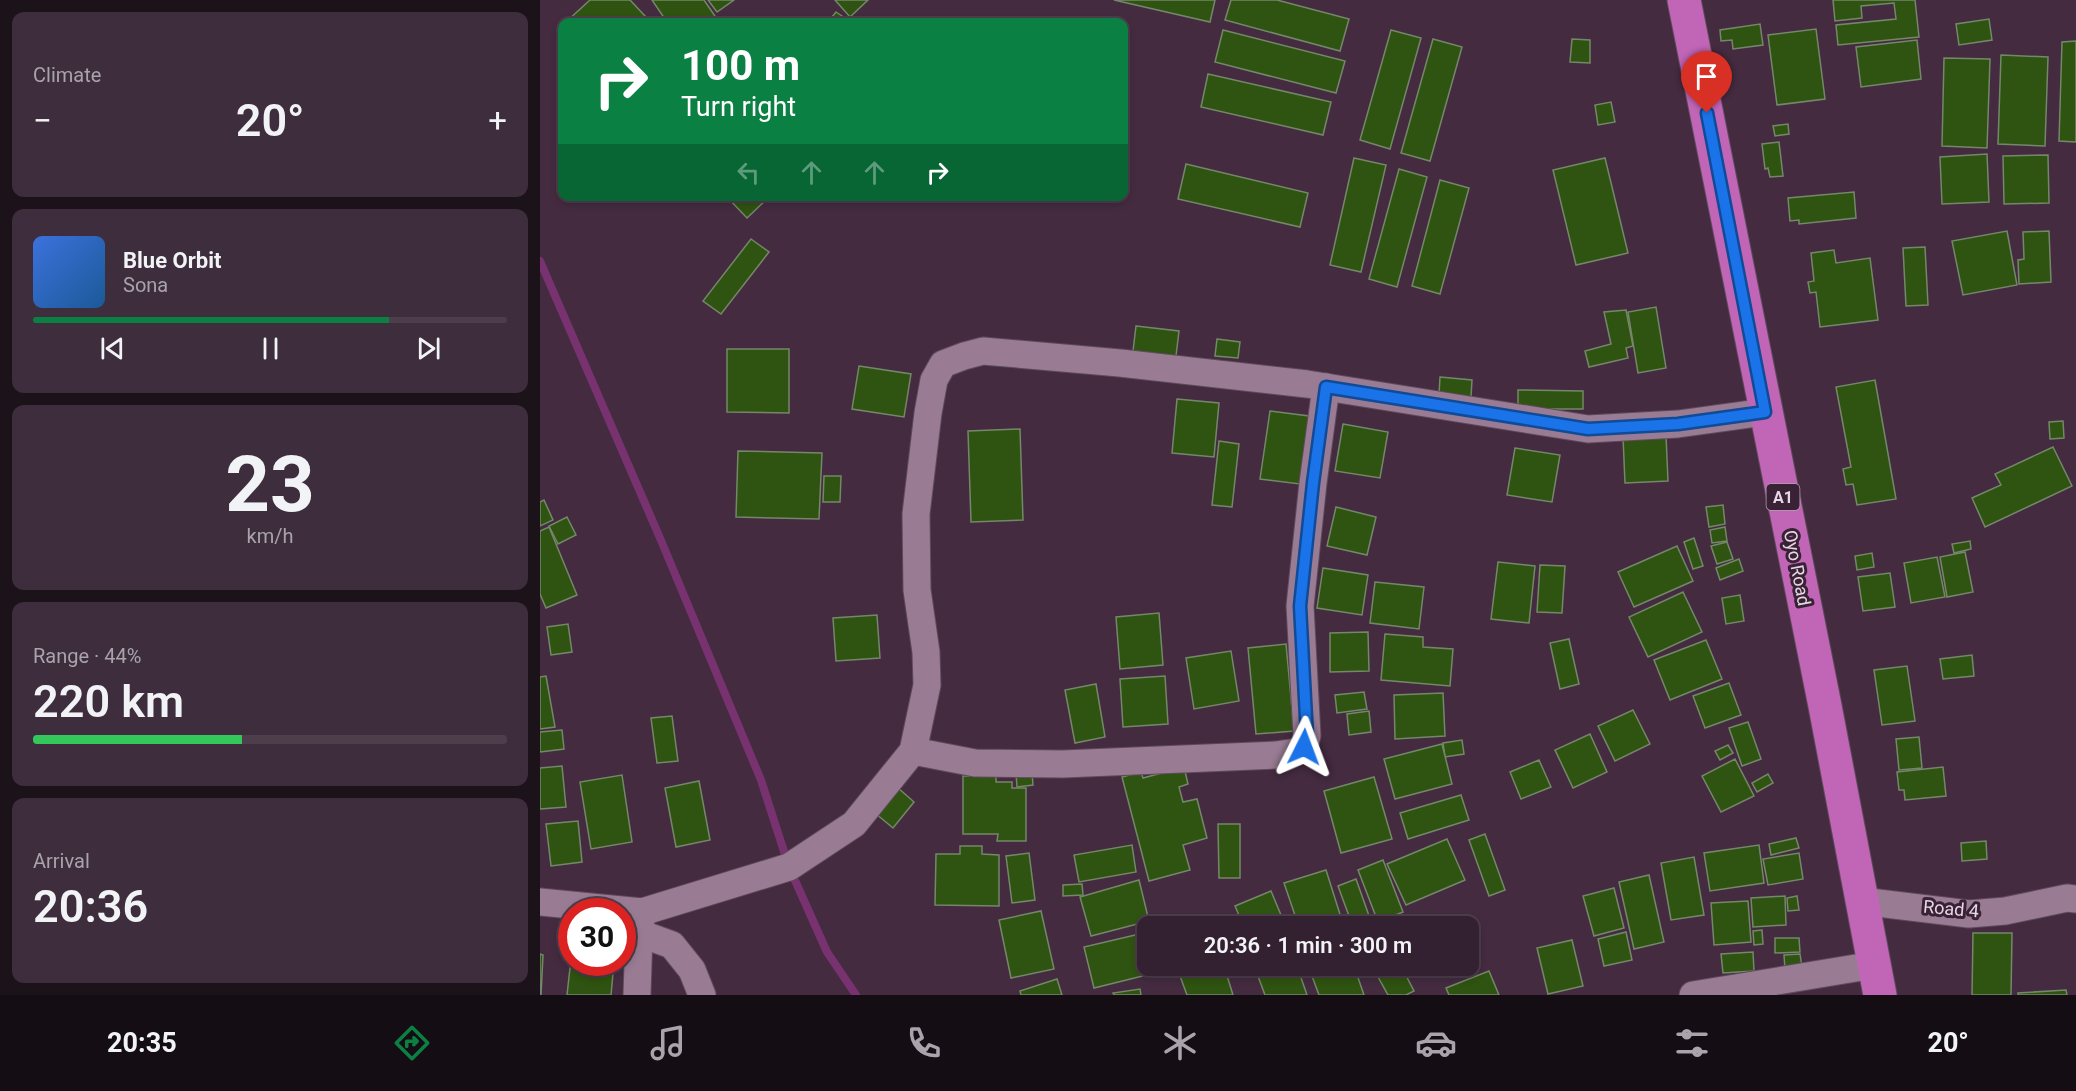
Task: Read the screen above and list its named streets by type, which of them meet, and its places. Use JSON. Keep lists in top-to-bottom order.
{
  "streets": {
    "highway": ["A1", "Oyo Road"],
    "street": ["Road 4"]
  },
  "crossings": [
    ["Oyo Road", "Road 4"]
  ],
  "page": {
    "tile": [
      "Climate",
      ["23", "km/h"],
      ["Range · 44%", "220 km"],
      ["Arrival", "20:36"]
    ],
    "turn": ["100 m", "Turn right"],
    "heat": ["−", "20°", "+"],
    "song": ["Blue Orbit", "Sona"],
    "limit": "30",
    "trip": "20:36 · 1 min · 300 m",
    "tabs": ["20:35", "20°"]
  }
}
